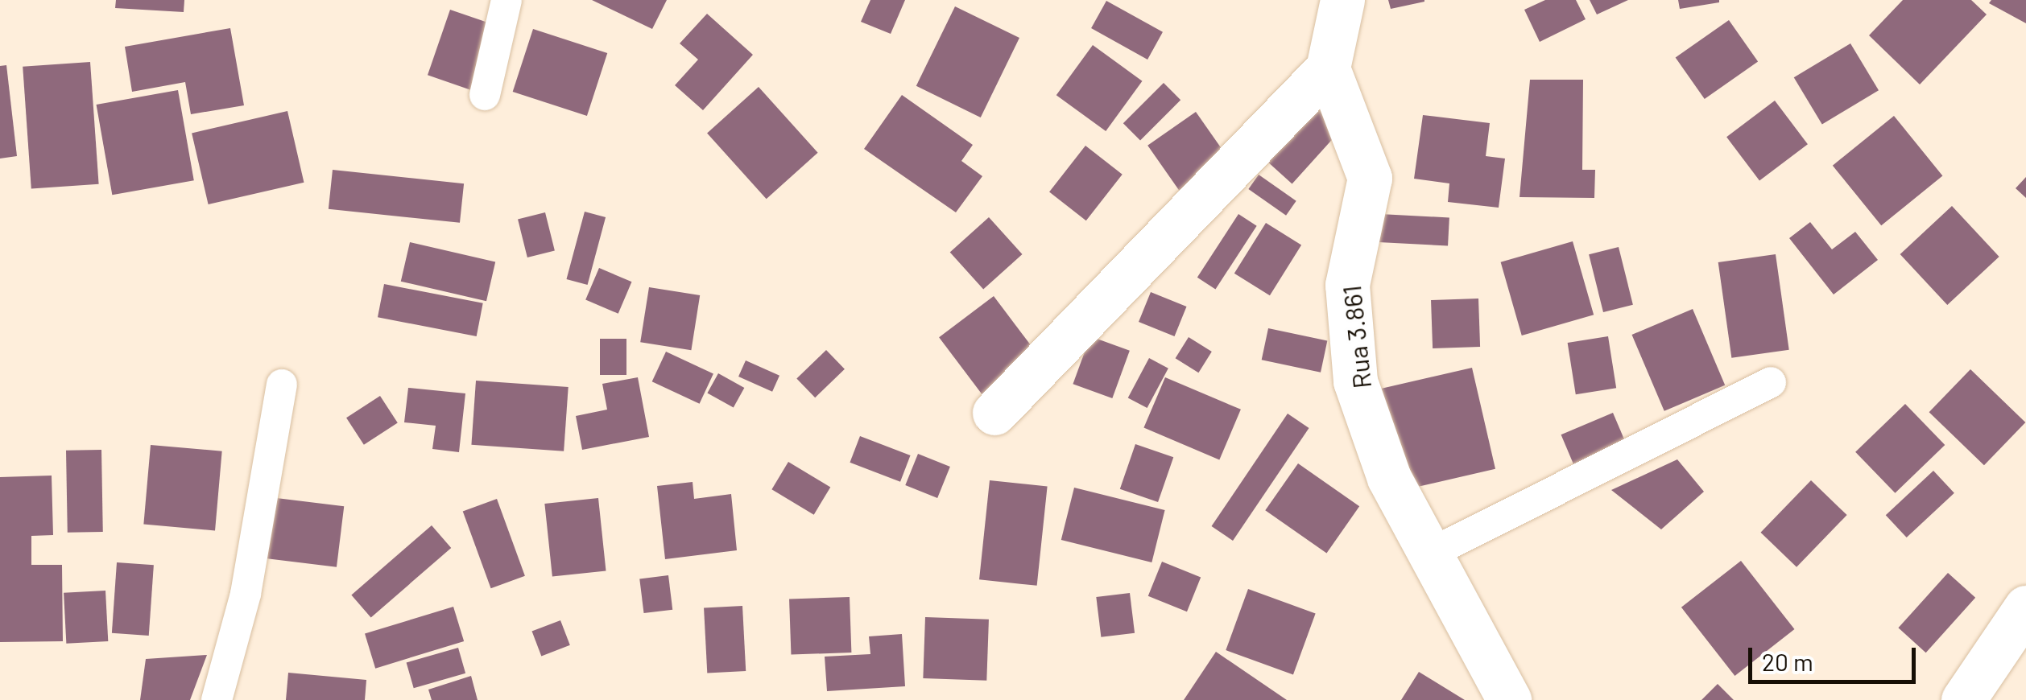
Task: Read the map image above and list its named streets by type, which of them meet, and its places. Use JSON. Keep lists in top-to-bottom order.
{
  "streets": {
    "street": ["Rua 3.861"]
  },
  "scale_bar": "20 m"
}
